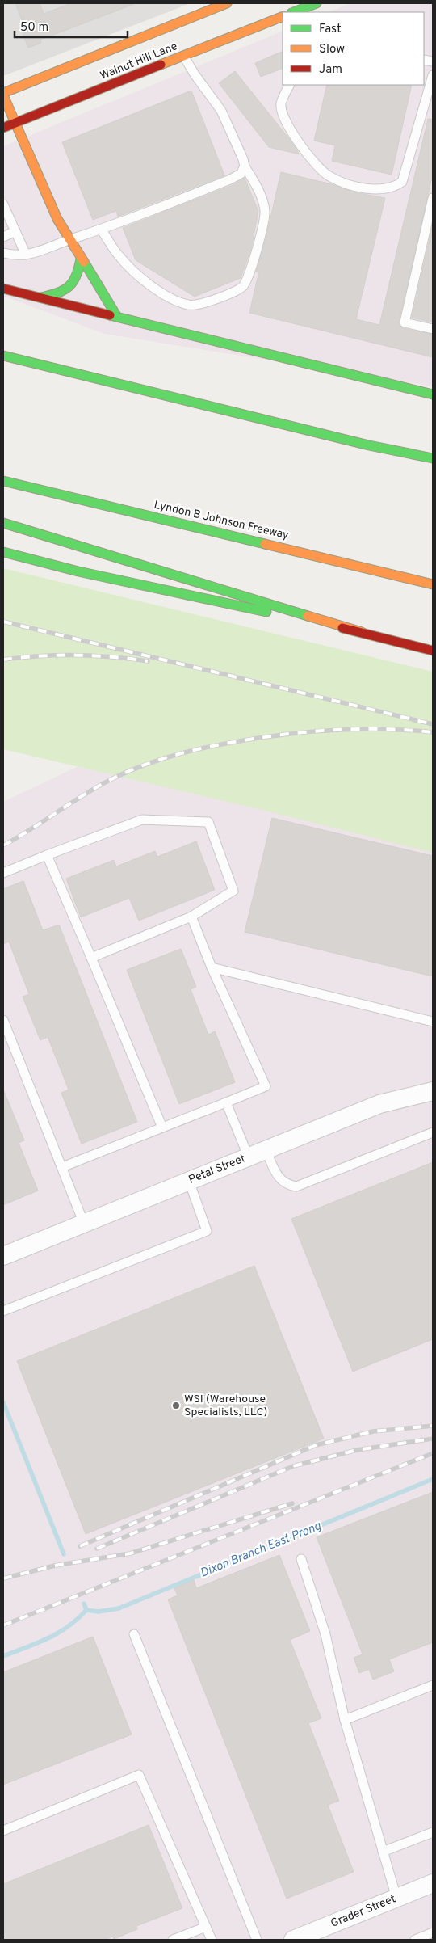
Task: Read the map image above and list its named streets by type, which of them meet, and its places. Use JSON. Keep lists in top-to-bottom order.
{
  "streets": {
    "main road": ["Walnut Hill Lane", "Lyndon B Johnson Freeway"],
    "street": ["Petal Street", "Grader Street"]
  },
  "water": ["Dixon Branch East Prong"],
  "places": ["WSI (Warehouse Specialists, LLC)"],
  "legend": ["Fast", "Slow", "Jam"],
  "scale_bar": "50 m"
}
